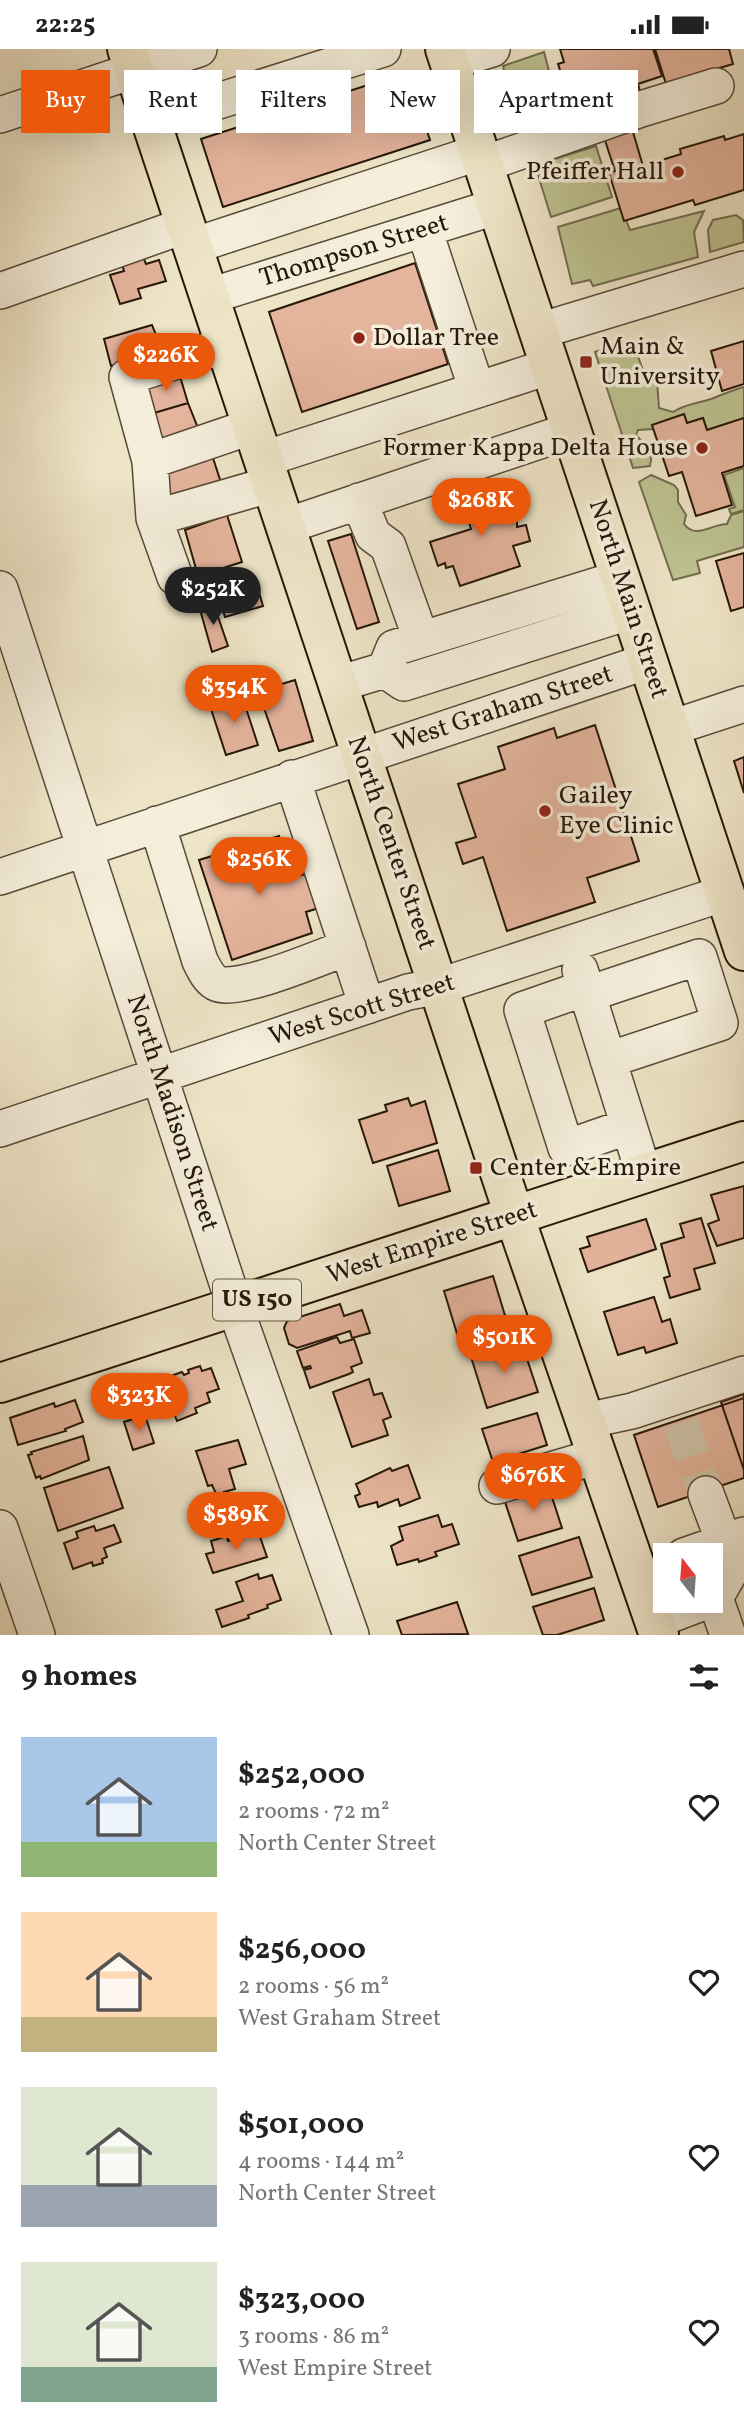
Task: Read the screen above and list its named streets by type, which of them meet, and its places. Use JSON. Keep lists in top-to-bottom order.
{
  "streets": {
    "main road": [
      "North Main Street",
      "North Center Street",
      "West Empire Street",
      "US 150"
    ],
    "street": [
      "Thompson Street",
      "West Graham Street",
      "West Scott Street",
      "North Madison Street"
    ]
  },
  "crossings": [
    ["Thompson Street", "North Main Street"],
    ["Thompson Street", "North Center Street"],
    ["North Main Street", "West Graham Street"],
    ["North Main Street", "West Scott Street"],
    ["West Graham Street", "North Center Street"],
    ["West Graham Street", "North Madison Street"],
    ["North Center Street", "West Scott Street"],
    ["North Center Street", "West Empire Street"],
    ["West Scott Street", "North Madison Street"],
    ["North Madison Street", "West Empire Street"]
  ],
  "places": {
    "other": [
      "Pfeiffer Hall",
      "Dollar Tree",
      "Former Kappa Delta House",
      "Gailey Eye Clinic"
    ],
    "transit": ["Main & University", "Center & Empire"]
  },
  "north": "top",
  "page": {
    "status": "22:25",
    "chip": [
      "Buy",
      "Rent",
      "Filters",
      "New",
      "Apartment"
    ],
    "price": [
      "$226K",
      "$268K",
      "$252K",
      "$354K",
      "$256K",
      "$501K",
      "$323K",
      "$676K",
      "$589K"
    ],
    "heading": "9 homes",
    "list": [
      {
        "name": "$252,000",
        "note": "2 rooms · 72 m² · North Center Street"
      },
      {
        "name": "$256,000",
        "note": "2 rooms · 56 m² · West Graham Street"
      },
      {
        "name": "$501,000",
        "note": "4 rooms · 144 m² · North Center Street"
      },
      {
        "name": "$323,000",
        "note": "3 rooms · 86 m² · West Empire Street"
      }
    ]
  }
}
